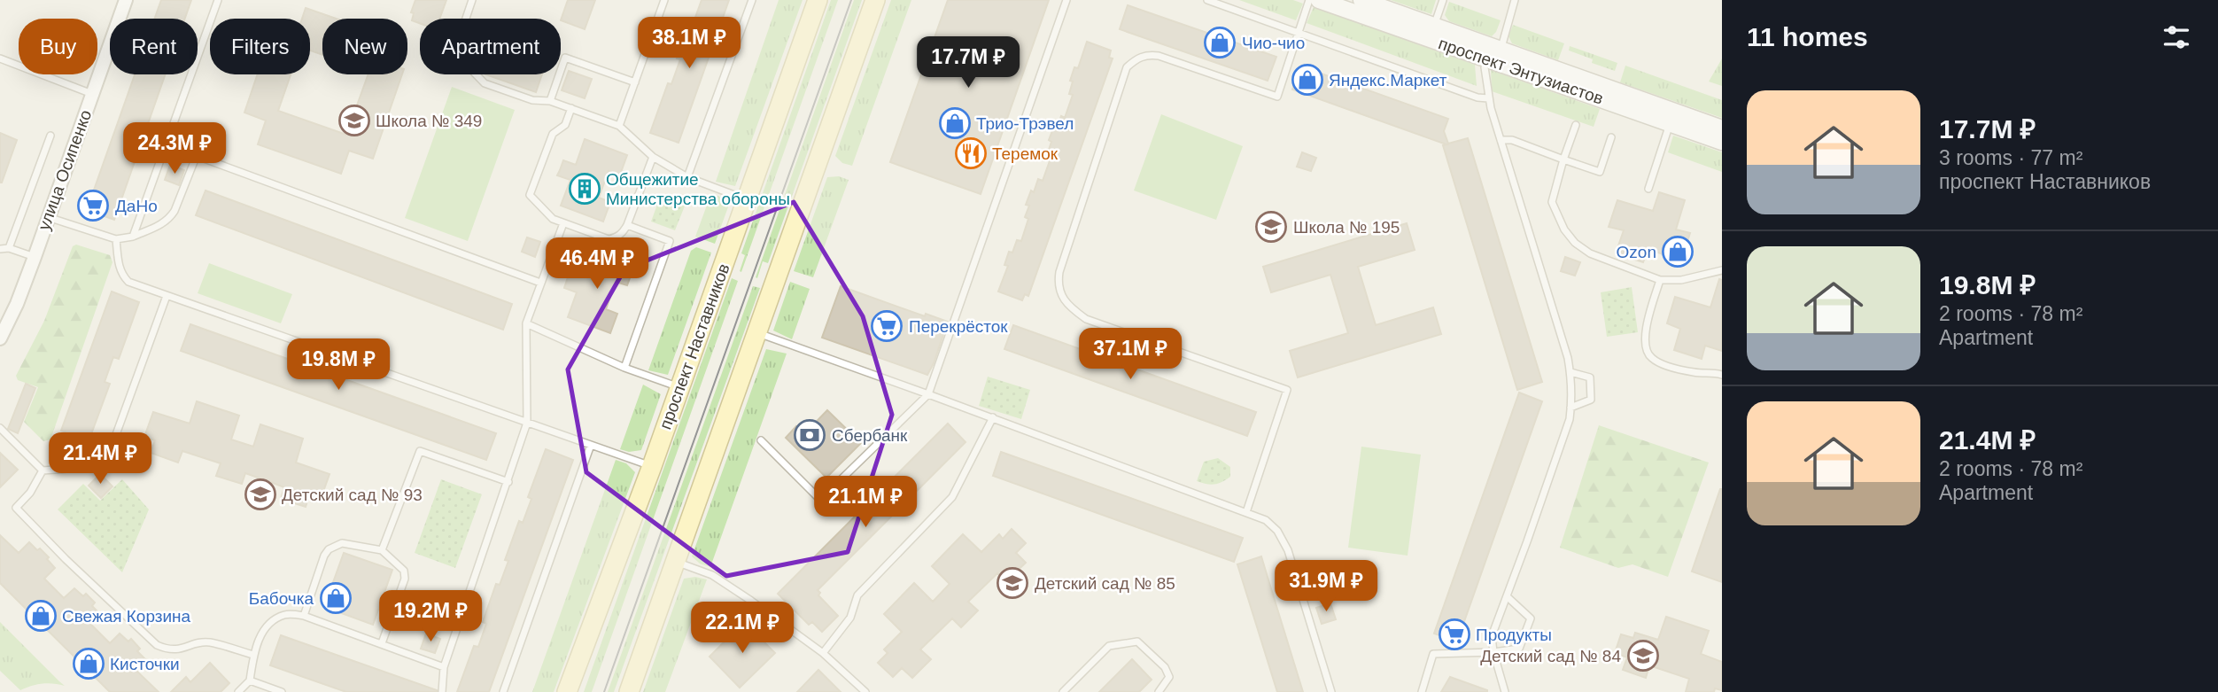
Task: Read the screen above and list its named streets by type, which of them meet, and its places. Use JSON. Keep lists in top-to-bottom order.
{
  "streets": {
    "main road": ["проспект Наставников"],
    "street": ["проспект Энтузиастов", "улица Осипенко"]
  },
  "places": {
    "shop": [
      "Чио-чио",
      "Яндекс.Маркет",
      "Трио-Трэвел",
      "Ozon",
      "Бабочка",
      "Свежая Корзина",
      "Кисточки"
    ],
    "school or university": [
      "Школа № 349",
      "Школа № 195",
      "Детский сад № 93",
      "Детский сад № 85",
      "Детский сад № 84"
    ],
    "restaurant": ["Теремок"],
    "building": ["Общежитие Министерства обороны"],
    "supermarket": ["ДаНо", "Перекрёсток", "Продукты"],
    "bank": ["Сбербанк"]
  },
  "page": {
    "heading": "11 homes",
    "price": [
      "38.1M ₽",
      "17.7M ₽",
      "24.3M ₽",
      "46.4M ₽",
      "37.1M ₽",
      "19.8M ₽",
      "21.4M ₽",
      "21.1M ₽",
      "31.9M ₽",
      "19.2M ₽",
      "22.1M ₽"
    ],
    "chip": [
      "Buy",
      "Rent",
      "Filters",
      "New",
      "Apartment"
    ],
    "list": [
      {
        "name": "17.7M ₽",
        "note": "3 rooms · 77 m² · проспект Наставников"
      },
      {
        "name": "19.8M ₽",
        "note": "2 rooms · 78 m² · Apartment"
      },
      {
        "name": "21.4M ₽",
        "note": "2 rooms · 78 m² · Apartment"
      }
    ]
  }
}
